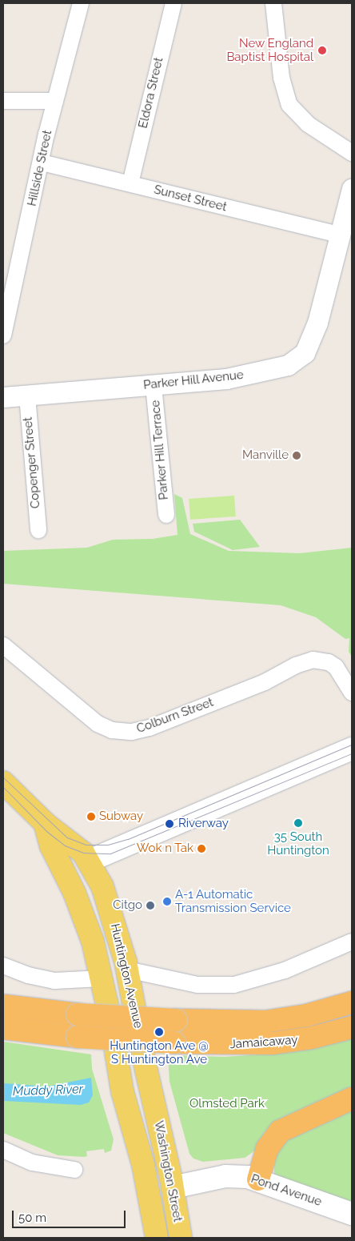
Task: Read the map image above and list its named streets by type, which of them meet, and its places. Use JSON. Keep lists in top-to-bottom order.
{
  "streets": {
    "highway": ["Jamaicaway"],
    "main road": ["Huntington Avenue", "Washington Street", "Pond Avenue"],
    "street": [
      "Eldora Street",
      "Hillside Street",
      "Sunset Street",
      "Parker Hill Avenue",
      "Parker Hill Terrace",
      "Copenger Street",
      "Colburn Street"
    ]
  },
  "crossings": [
    ["Eldora Street", "Sunset Street"],
    ["Hillside Street", "Sunset Street"],
    ["Sunset Street", "Parker Hill Avenue"],
    ["Parker Hill Avenue", "Parker Hill Terrace"],
    ["Parker Hill Avenue", "Copenger Street"],
    ["Huntington Avenue", "Washington Street"],
    ["Washington Street", "Pond Avenue"]
  ],
  "water": ["Muddy River"],
  "parks": ["Olmsted Park"],
  "places": [
    "New England Baptist Hospital",
    "Manville",
    "Subway",
    "35 South Huntington",
    "Riverway",
    "Wok n Tak",
    "A-1 Automatic Transmission Service",
    "Citgo",
    "Huntington Ave @ S Huntington Ave"
  ],
  "scale_bar": "50 m"
}
